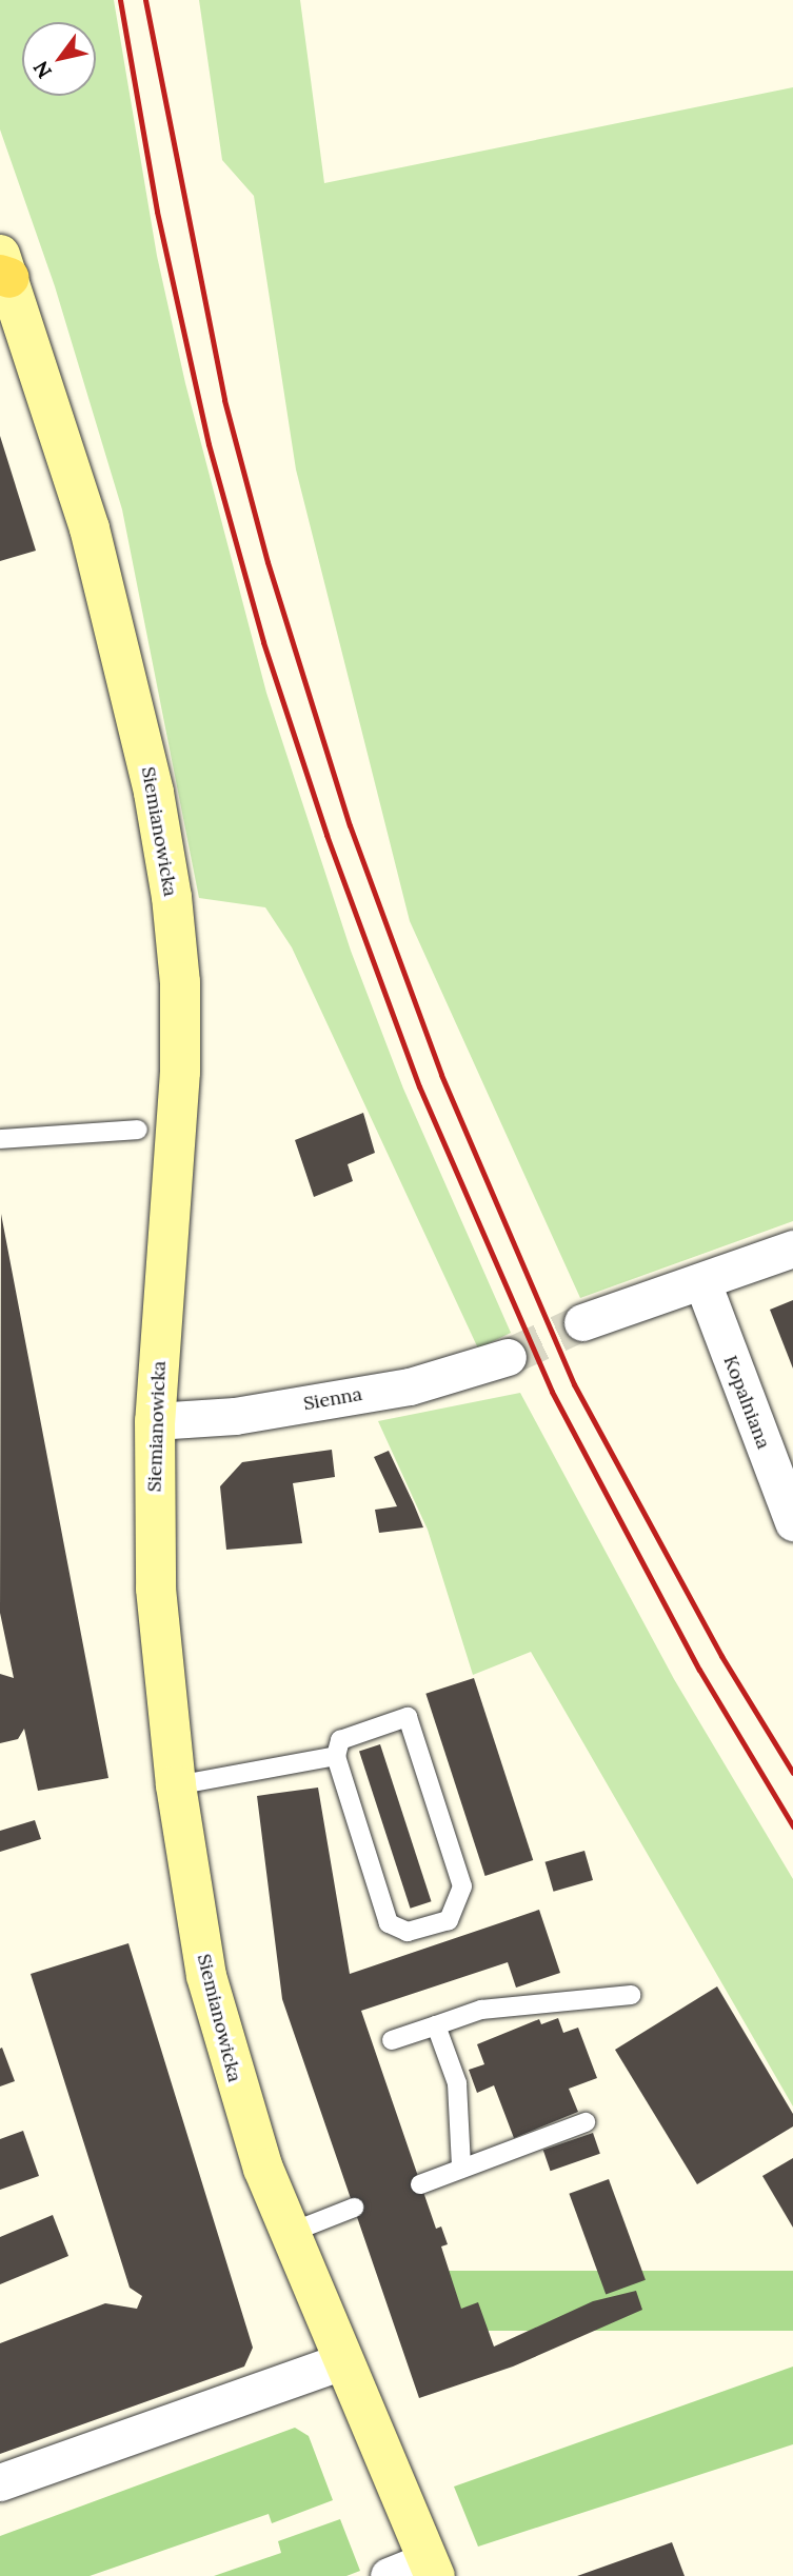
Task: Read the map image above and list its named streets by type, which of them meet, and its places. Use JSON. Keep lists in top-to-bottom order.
{
  "streets": {
    "main road": ["Siemianowicka"],
    "street": ["Sienna", "Kopalniana"]
  },
  "crossings": [
    ["Siemianowicka", "Sienna"]
  ],
  "north": "bottom left"
}
